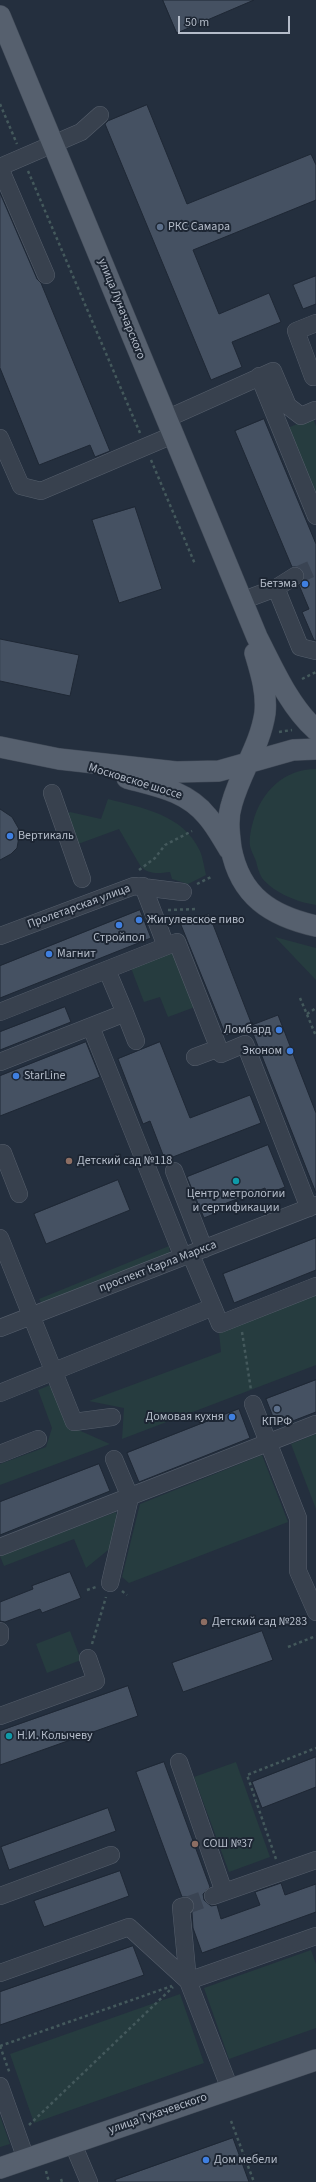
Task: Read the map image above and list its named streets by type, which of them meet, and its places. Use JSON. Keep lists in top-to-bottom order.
{
  "streets": {
    "main road": ["улица Луначарского", "Московское шоссе", "улица Тухачевского"],
    "street": ["Пролетарская улица", "проспект Карла Маркса"]
  },
  "crossings": [
    ["улица Луначарского", "Московское шоссе"]
  ],
  "places": [
    "РКС Самара",
    "Бетэма",
    "Вертикаль",
    "Жигулевское пиво",
    "Стройпол",
    "Магнит",
    "Ломбард",
    "Эконом",
    "StarLine",
    "Детский сад №118",
    "Центр метрологии и сертификации",
    "КПРФ",
    "Домовая кухня",
    "Детский сад №283",
    "Н.И. Колычеву",
    "СОШ №37",
    "Дом мебели"
  ],
  "scale_bar": "50 m"
}
